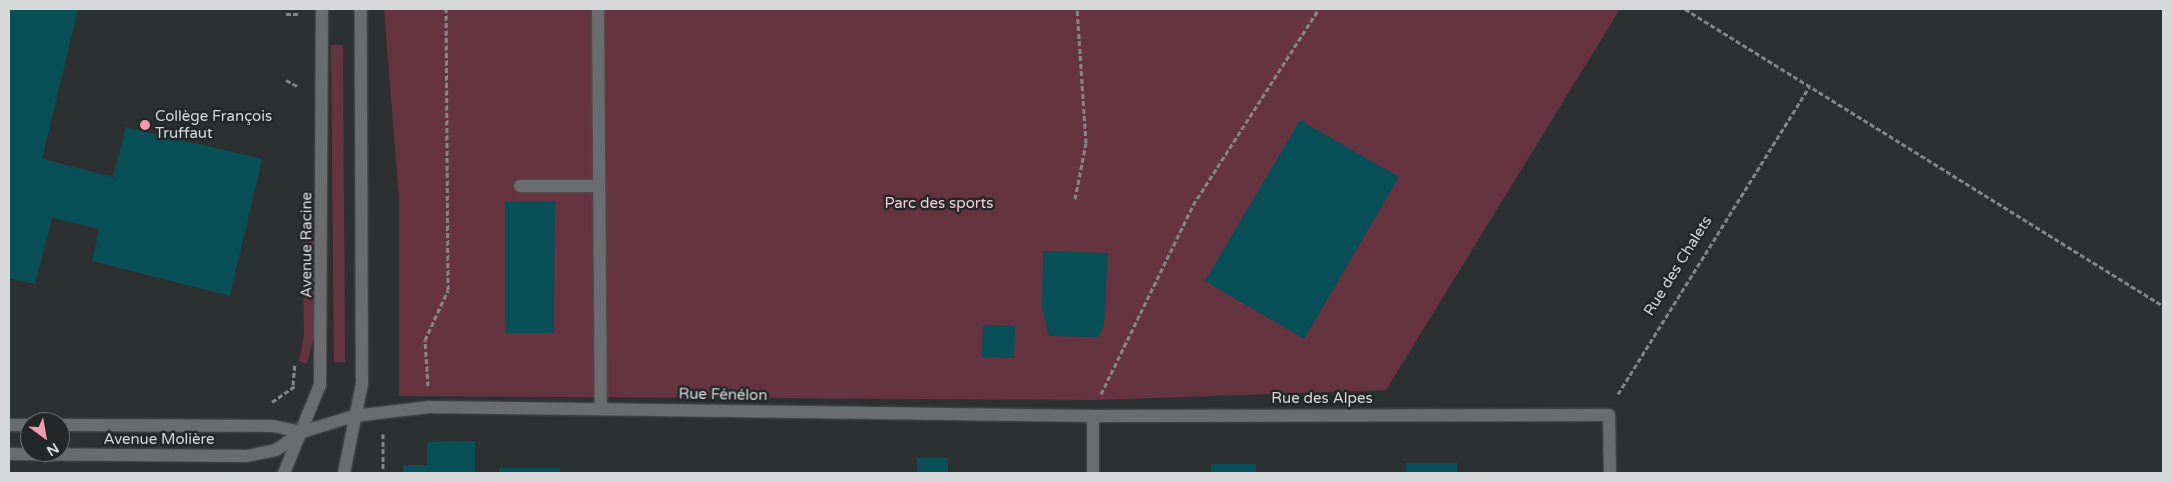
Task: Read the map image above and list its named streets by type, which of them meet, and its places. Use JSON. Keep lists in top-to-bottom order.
{
  "streets": {
    "street": [
      "Avenue Racine",
      "Rue Fénélon",
      "Rue des Alpes",
      "Avenue Molière"
    ],
    "path": ["Rue des Chalets"]
  },
  "crossings": [
    ["Avenue Racine", "Avenue Molière"],
    ["Rue des Chalets", "Rue des Alpes"],
    ["Rue Fénélon", "Rue des Alpes"],
    ["Rue Fénélon", "Avenue Molière"]
  ],
  "parks": ["Parc des sports"],
  "places": ["Collège François Truffaut"],
  "north": "bottom right"
}
